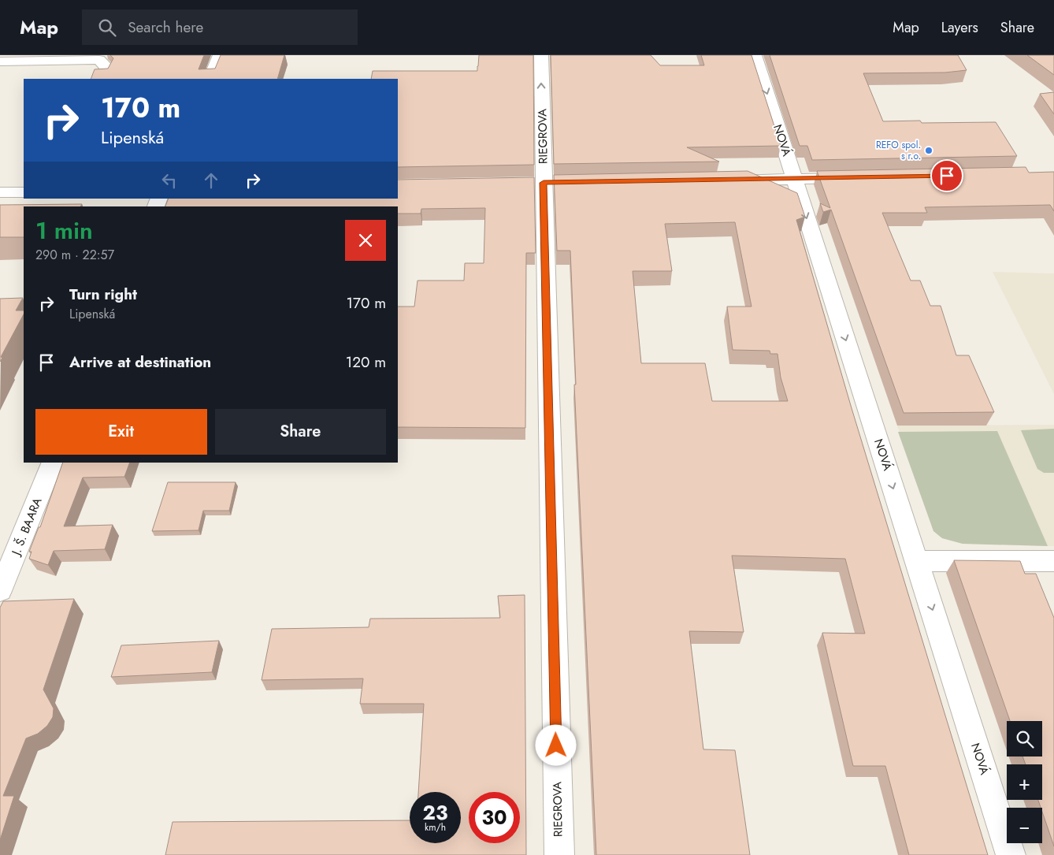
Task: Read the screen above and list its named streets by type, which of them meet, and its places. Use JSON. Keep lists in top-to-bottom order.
{
  "streets": {
    "street": ["RIEGROVA", "NOVÁ", "J. Š. BAARA"]
  },
  "one_way": ["RIEGROVA", "NOVÁ"],
  "places": ["REFO spol. s r.o."],
  "page": {
    "header": "Map",
    "search": "Search here",
    "nav": ["Map", "Layers", "Share"],
    "turn": ["170 m", "Lipenská"],
    "heading": ["1 min", "290 m · 22:57"],
    "list": [
      {
        "name": "Turn right",
        "note": "Lipenská",
        "value": "170 m"
      },
      {
        "name": "Arrive at destination",
        "value": "120 m"
      }
    ],
    "buttons": ["Exit", "Share"],
    "map_buttons": ["+", "−"],
    "speed": "23 km/h",
    "limit": "30"
  }
}
